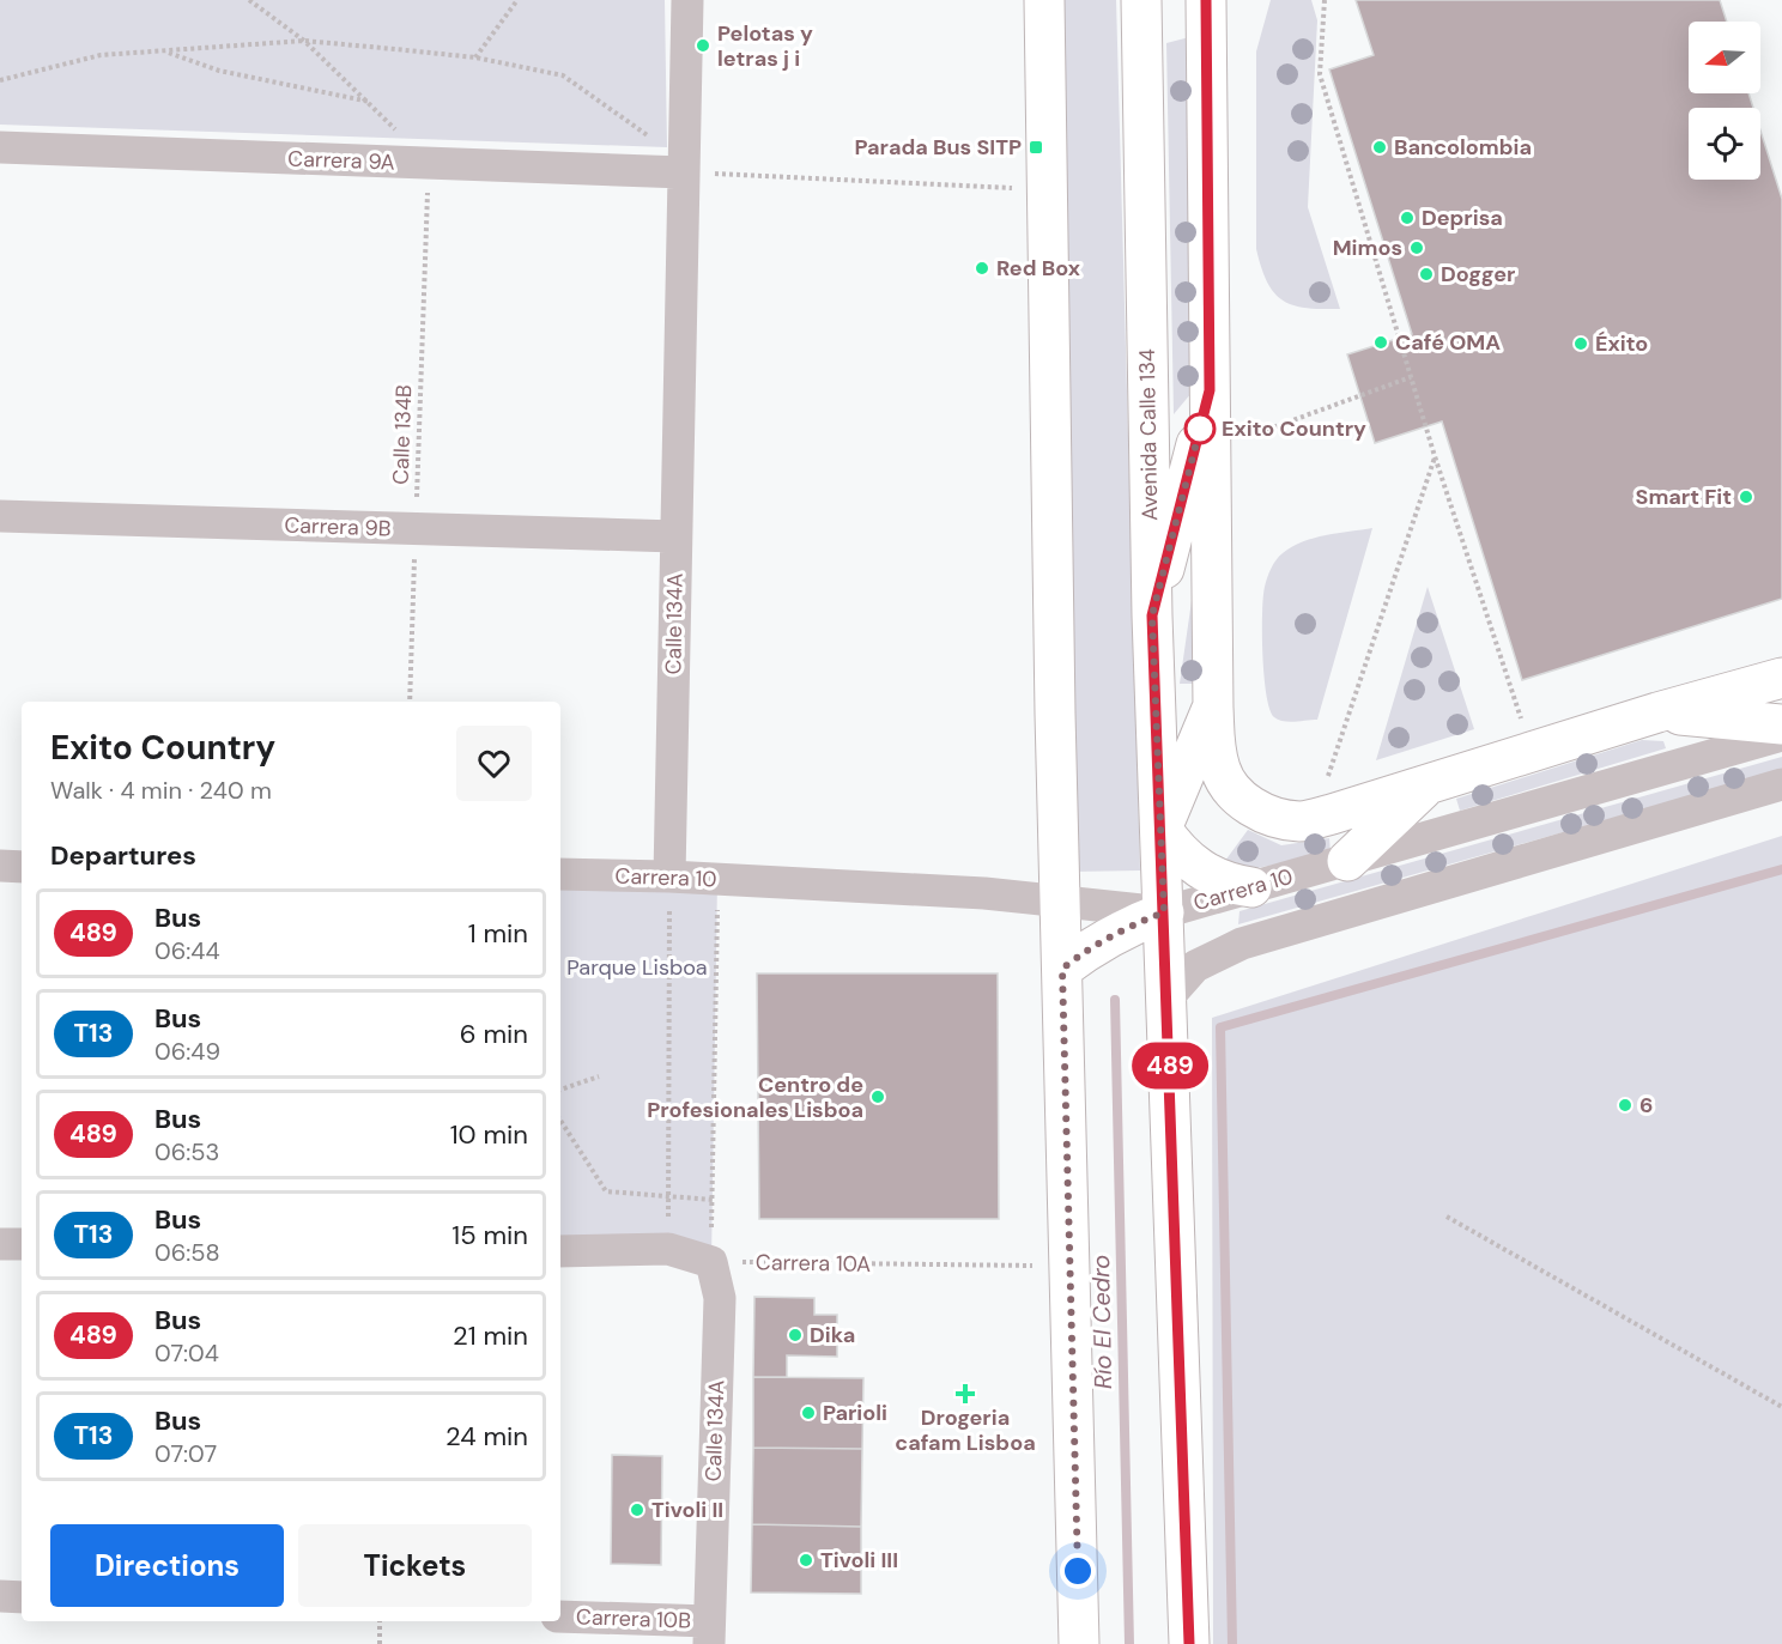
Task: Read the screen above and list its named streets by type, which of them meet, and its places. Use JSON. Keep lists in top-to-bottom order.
{
  "streets": {
    "main road": ["Avenida Calle 134"],
    "street": [
      "Carrera 9A",
      "Carrera 9B",
      "Calle 134A",
      "Carrera 10",
      "Carrera 10B"
    ],
    "path": ["Calle 134B", "Carrera 10A"]
  },
  "crossings": [
    ["Carrera 9A", "Calle 134B"],
    ["Carrera 9A", "Calle 134A"],
    ["Calle 134B", "Carrera 9B"],
    ["Avenida Calle 134", "Carrera 10"],
    ["Carrera 9B", "Calle 134A"],
    ["Calle 134A", "Carrera 10"],
    ["Calle 134A", "Carrera 10A"],
    ["Calle 134A", "Carrera 10B"]
  ],
  "water": ["Río El Cedro"],
  "parks": ["Parque Lisboa"],
  "places": {
    "other": [
      "Pelotas y letras j i",
      "Bancolombia",
      "Deprisa",
      "Mimos",
      "Red Box",
      "Dogger",
      "Café OMA",
      "Éxito",
      "Exito Country",
      "Smart Fit",
      "Centro de Profesionales Lisboa",
      "6",
      "Dika",
      "Parioli",
      "Tivoli II",
      "Tivoli III"
    ],
    "transit": ["Parada Bus SITP"],
    "health": ["Drogeria cafam Lisboa"]
  },
  "lines": ["bus line 489"],
  "north": "left",
  "page": {
    "on_map": "489",
    "heading": [
      ["Exito Country", "Walk · 4 min · 240 m"],
      "Departures"
    ],
    "list": [
      {
        "mark": "489",
        "name": "Bus",
        "note": "06:44",
        "value": "1 min"
      },
      {
        "mark": "T13",
        "name": "Bus",
        "note": "06:49",
        "value": "6 min"
      },
      {
        "mark": "489",
        "name": "Bus",
        "note": "06:53",
        "value": "10 min"
      },
      {
        "mark": "T13",
        "name": "Bus",
        "note": "06:58",
        "value": "15 min"
      },
      {
        "mark": "489",
        "name": "Bus",
        "note": "07:04",
        "value": "21 min"
      },
      {
        "mark": "T13",
        "name": "Bus",
        "note": "07:07",
        "value": "24 min"
      }
    ],
    "buttons": ["Directions", "Tickets"]
  }
}
